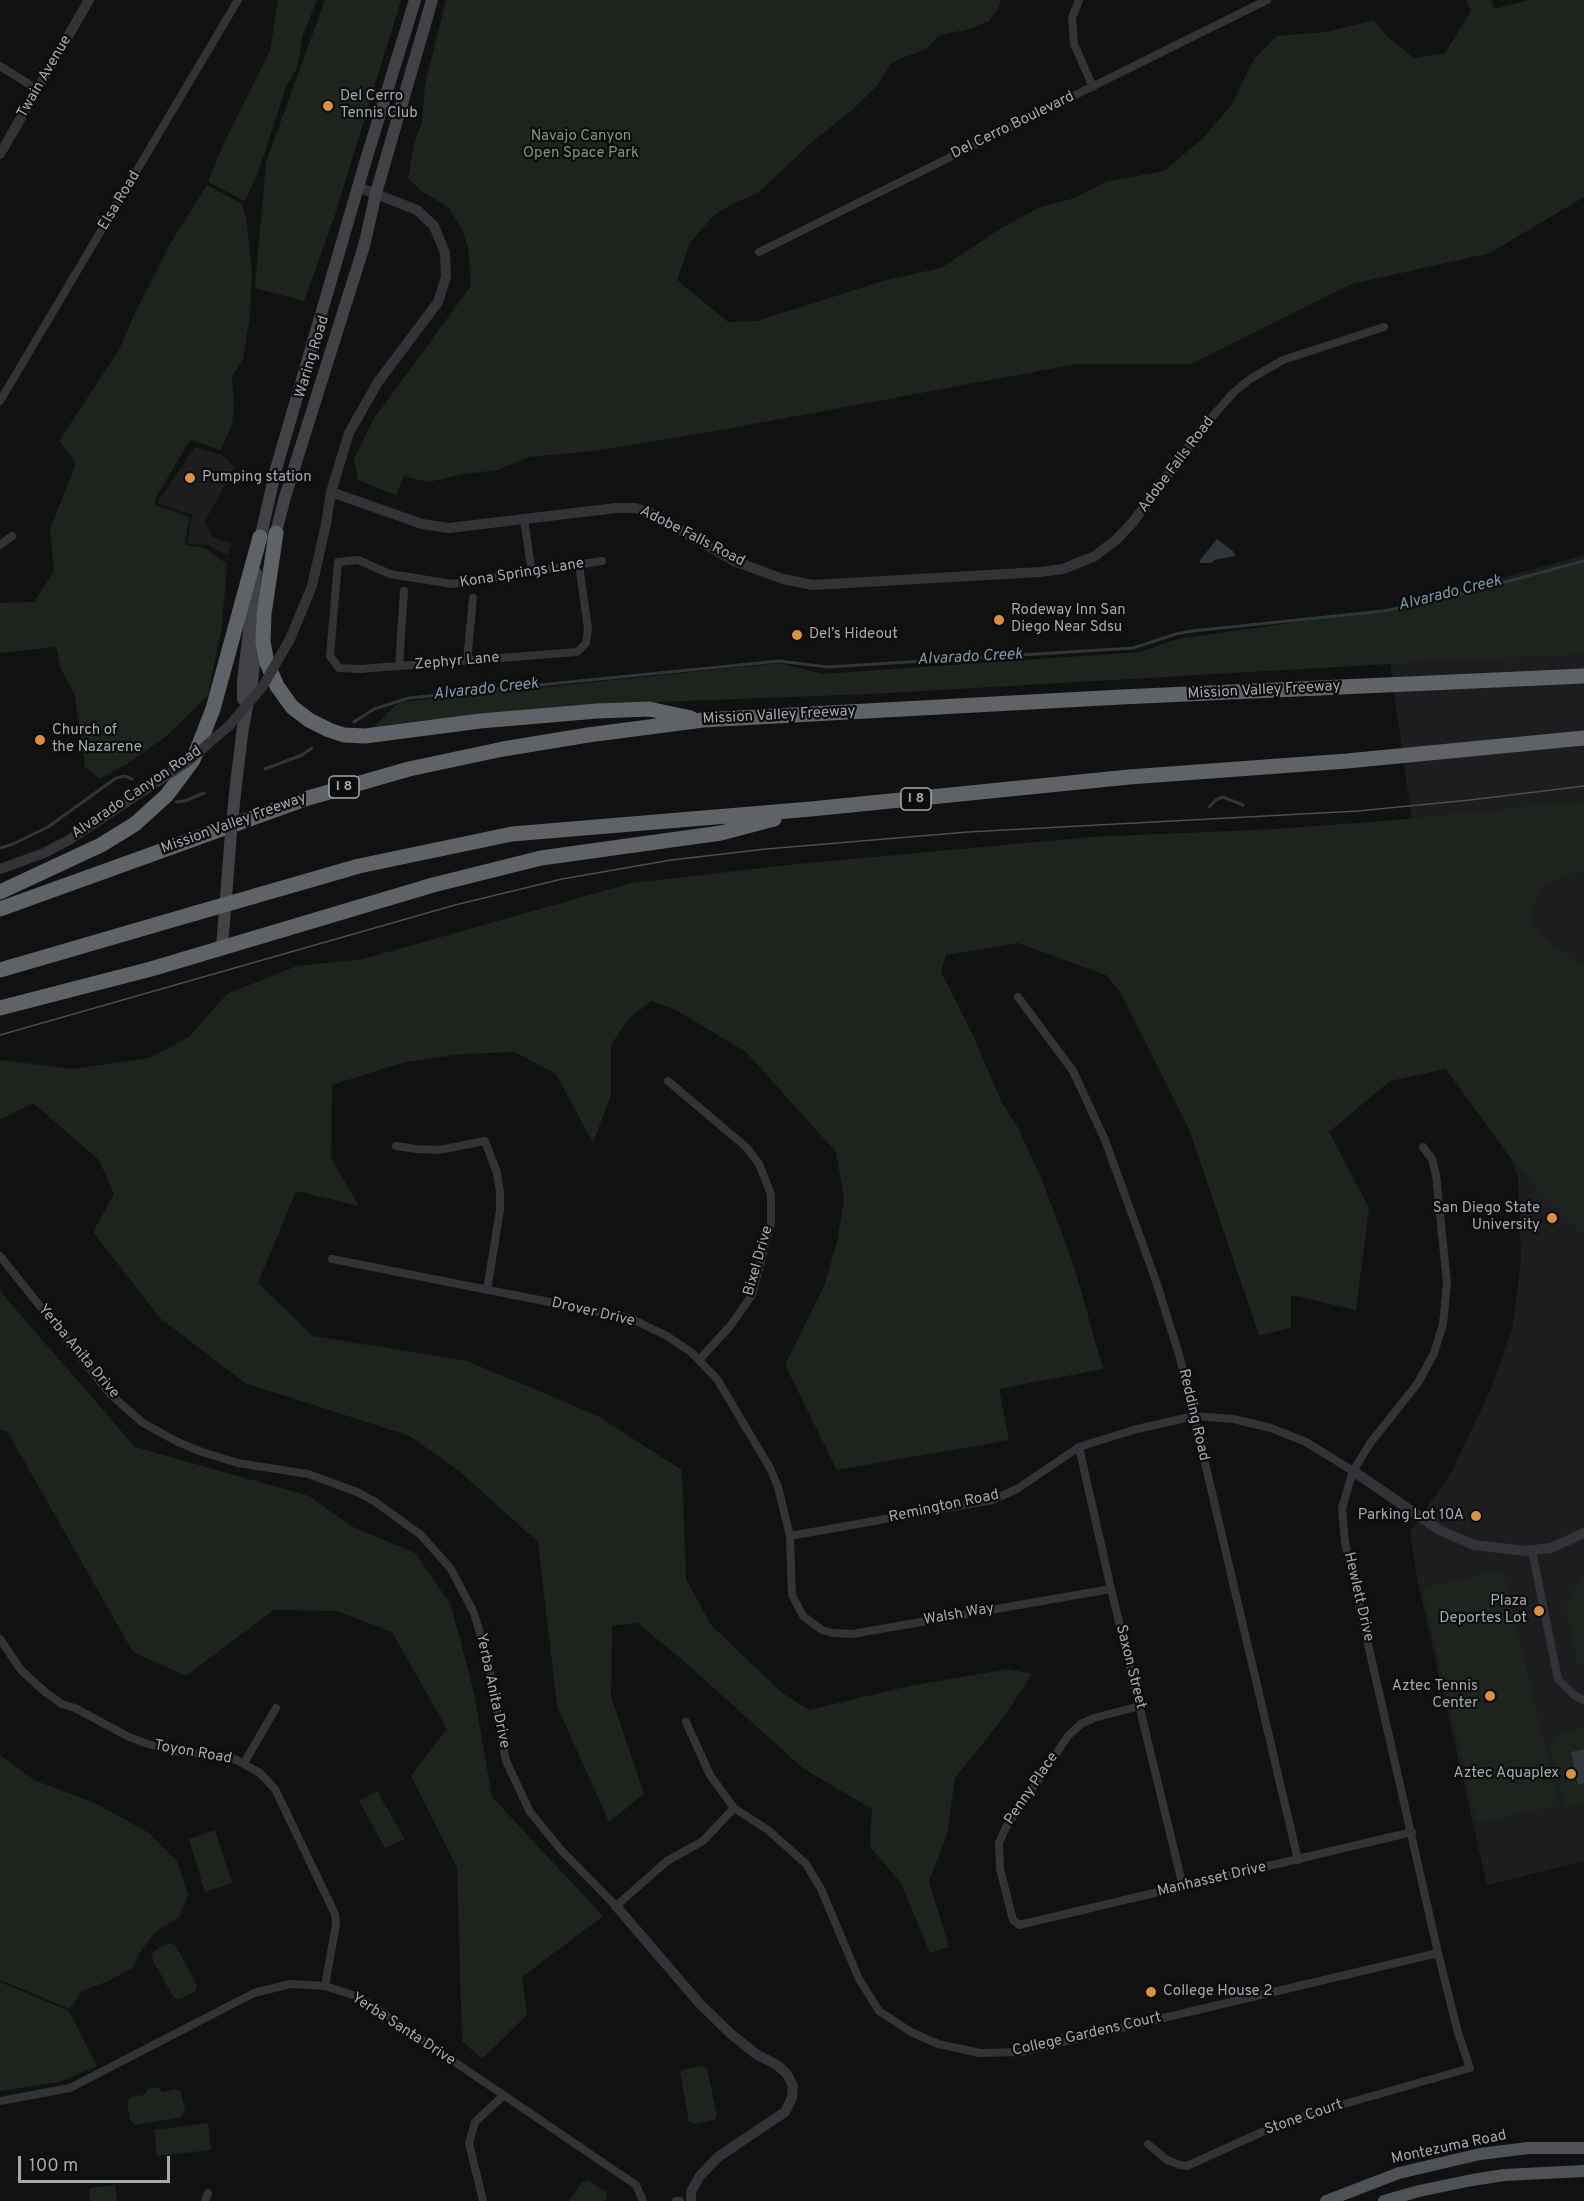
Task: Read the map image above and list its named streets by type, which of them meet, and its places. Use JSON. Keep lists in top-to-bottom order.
{
  "streets": {
    "highway": ["Mission Valley Freeway", "I 8"],
    "main road": ["Waring Road", "Montezuma Road"],
    "street": [
      "Twain Avenue",
      "Del Cerro Boulevard",
      "Elsa Road",
      "Adobe Falls Road",
      "Kona Springs Lane",
      "Zephyr Lane",
      "Alvarado Canyon Road",
      "Bixel Drive",
      "Drover Drive",
      "Yerba Anita Drive",
      "Redding Road",
      "Remington Road",
      "Hewlett Drive",
      "Walsh Way",
      "Saxon Street",
      "Toyon Road",
      "Penny Place",
      "Manhasset Drive",
      "Yerba Santa Drive",
      "College Gardens Court",
      "Stone Court"
    ]
  },
  "crossings": [
    ["Adobe Falls Road", "Alvarado Canyon Road"],
    ["Kona Springs Lane", "Zephyr Lane"],
    ["Bixel Drive", "Drover Drive"],
    ["Drover Drive", "Remington Road"],
    ["Drover Drive", "Walsh Way"],
    ["Redding Road", "Remington Road"],
    ["Redding Road", "Manhasset Drive"],
    ["Remington Road", "Hewlett Drive"],
    ["Remington Road", "Saxon Street"],
    ["Hewlett Drive", "Manhasset Drive"],
    ["Hewlett Drive", "College Gardens Court"],
    ["Hewlett Drive", "Stone Court"],
    ["Walsh Way", "Saxon Street"],
    ["Saxon Street", "Penny Place"],
    ["Saxon Street", "Manhasset Drive"],
    ["Toyon Road", "Yerba Santa Drive"],
    ["Penny Place", "Manhasset Drive"]
  ],
  "water": ["Alvarado Creek"],
  "parks": ["Navajo Canyon Open Space Park"],
  "places": [
    "Del Cerro Tennis Club",
    "Pumping station",
    "Rodeway Inn San Diego Near Sdsu",
    "Del’s Hideout",
    "Church of the Nazarene",
    "San Diego State University",
    "Parking Lot 10A",
    "Plaza Deportes Lot",
    "Aztec Tennis Center",
    "Aztec Aquaplex",
    "College House 2"
  ],
  "scale_bar": "100 m"
}
